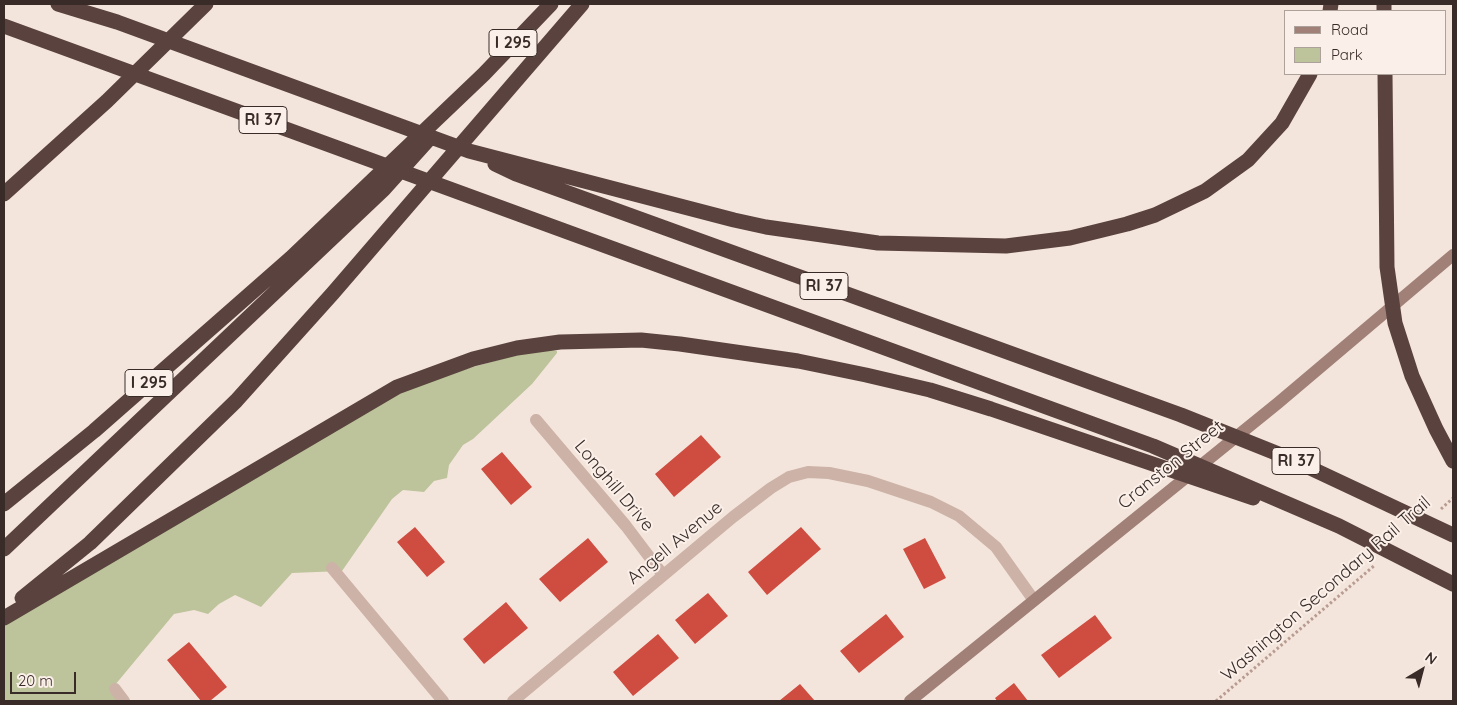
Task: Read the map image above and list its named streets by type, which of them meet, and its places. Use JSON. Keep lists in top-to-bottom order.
{
  "streets": {
    "highway": ["I 295", "RI 37"],
    "street": ["Cranston Street", "Longhill Drive", "Angell Avenue"],
    "path": ["Washington Secondary Rail Trail"]
  },
  "crossings": [
    ["Cranston Street", "Angell Avenue"],
    ["Longhill Drive", "Angell Avenue"]
  ],
  "legend": ["Road", "Park"],
  "scale_bar": "20 m",
  "north": "top right"
}
